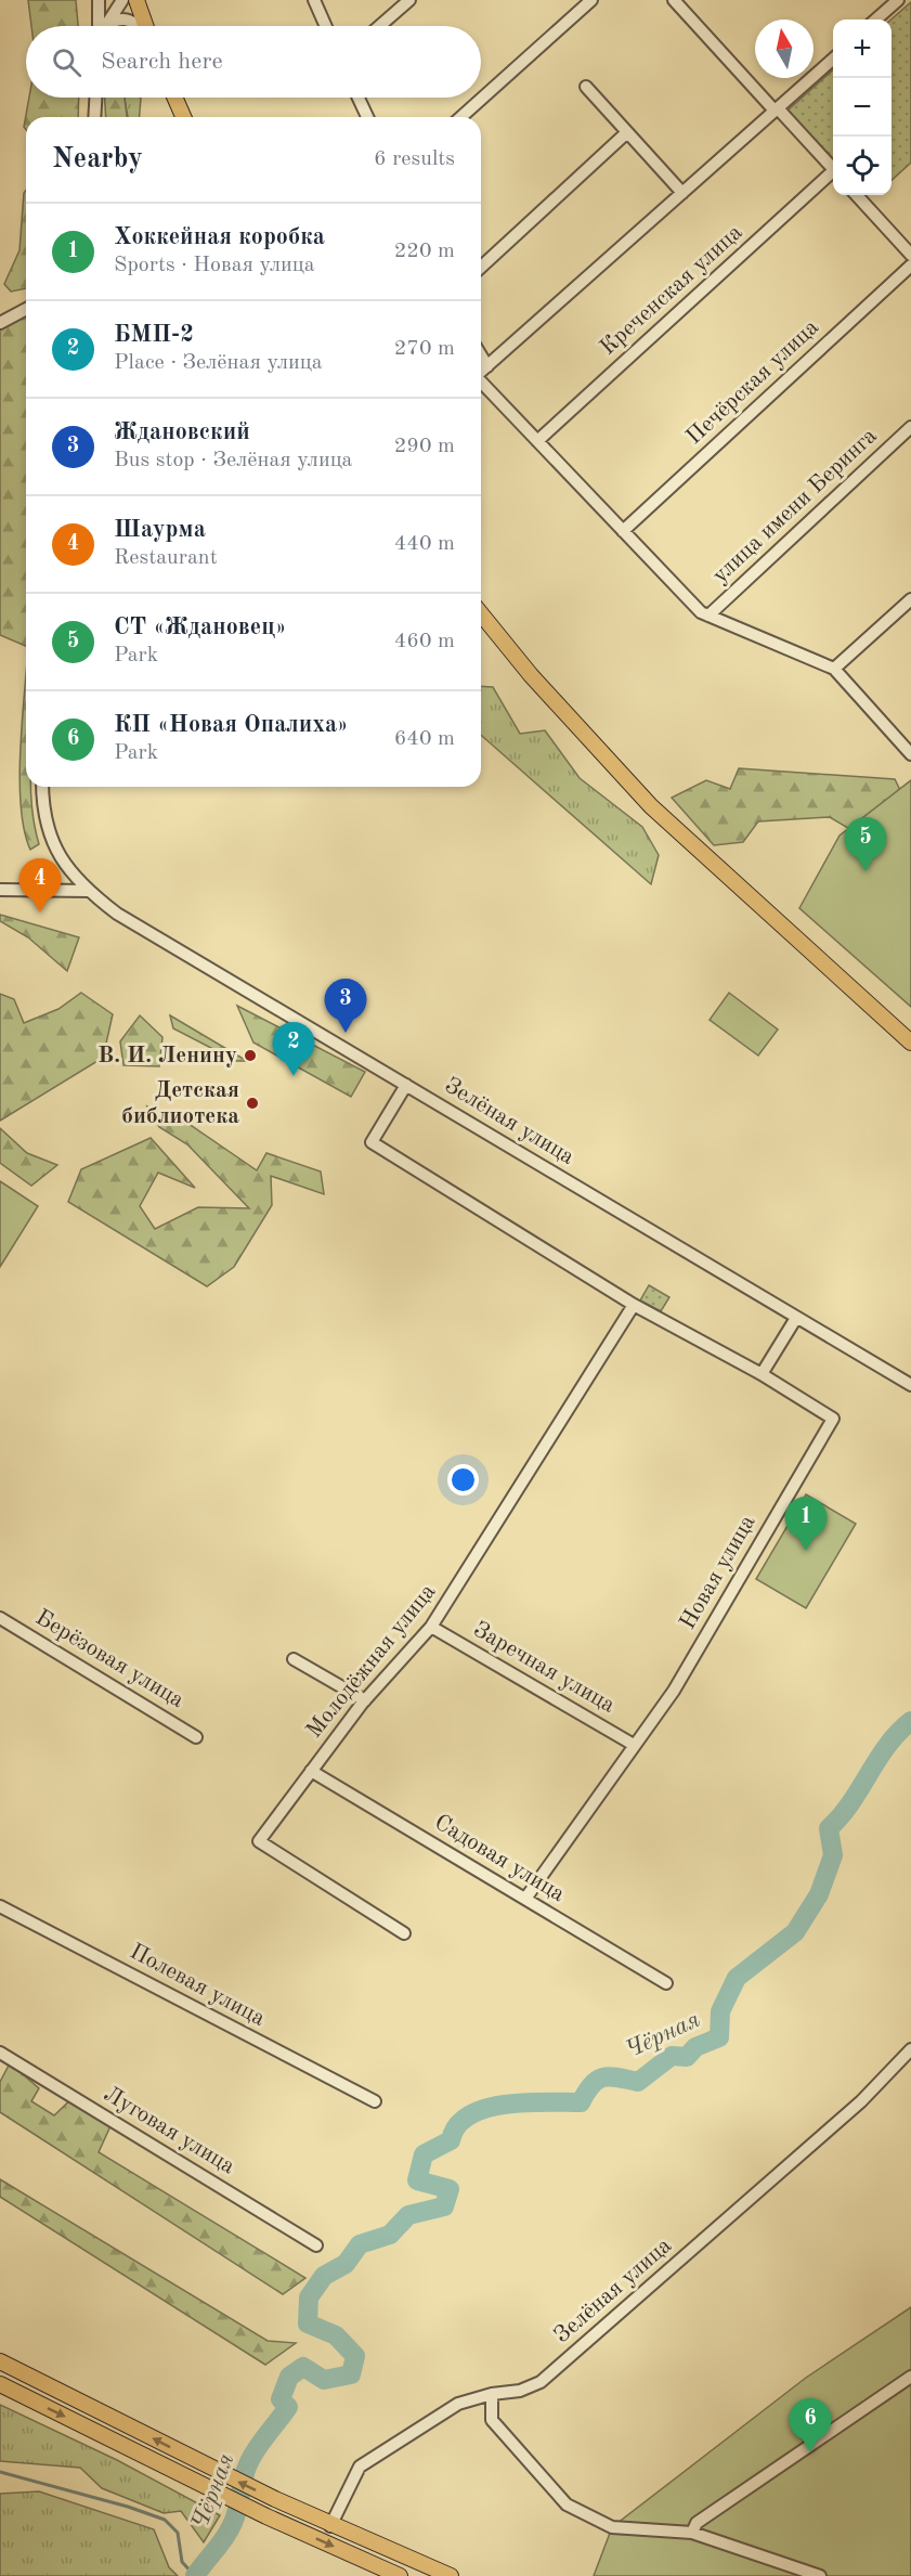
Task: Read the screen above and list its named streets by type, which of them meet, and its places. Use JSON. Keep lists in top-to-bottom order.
{
  "streets": {
    "street": [
      "Креченская улица",
      "Печёрская улица",
      "улица имени Беринга",
      "Зелёная улица",
      "Новая улица",
      "Берёзовая улица",
      "Молодёжная улица",
      "Заречная улица",
      "Садовая улица",
      "Полевая улица",
      "Луговая улица"
    ]
  },
  "crossings": [
    ["Новая улица", "Заречная улица"],
    ["Новая улица", "Садовая улица"],
    ["Молодёжная улица", "Заречная улица"],
    ["Молодёжная улица", "Садовая улица"]
  ],
  "water": ["Чёрная"],
  "places": ["В. И. Ленину", "Детская библиотека"],
  "north": "top",
  "page": {
    "map_buttons": ["+", "−"],
    "search": "Search here",
    "heading": ["Nearby", "6 results"],
    "list": [
      {
        "mark": "1",
        "name": "Хоккейная коробка",
        "note": "Sports · Новая улица",
        "value": "220 m"
      },
      {
        "mark": "2",
        "name": "БМП-2",
        "note": "Place · Зелёная улица",
        "value": "270 m"
      },
      {
        "mark": "3",
        "name": "Ждановский",
        "note": "Bus stop · Зелёная улица",
        "value": "290 m"
      },
      {
        "mark": "4",
        "name": "Шаурма",
        "note": "Restaurant",
        "value": "440 m"
      },
      {
        "mark": "5",
        "name": "СТ «Ждановец»",
        "note": "Park",
        "value": "460 m"
      },
      {
        "mark": "6",
        "name": "КП «Новая Опалиха»",
        "note": "Park",
        "value": "640 m"
      }
    ],
    "pins": [
      "5",
      "4",
      "3",
      "2",
      "1",
      "6"
    ]
  }
}
